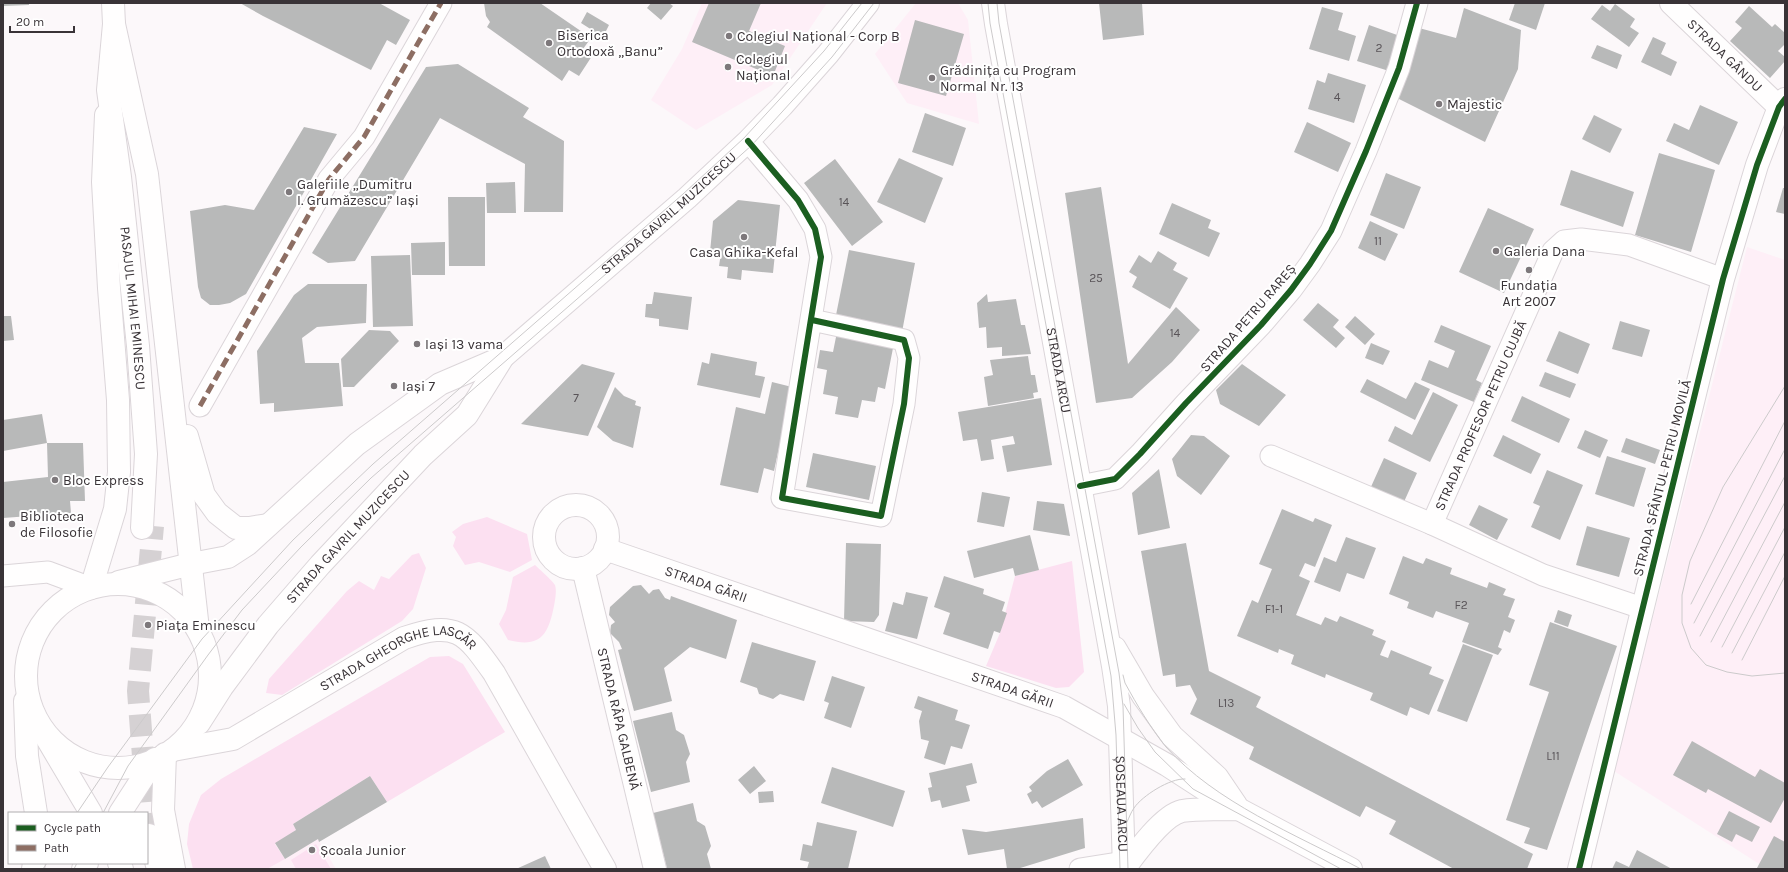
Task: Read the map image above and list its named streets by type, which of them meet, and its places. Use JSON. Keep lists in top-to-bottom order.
{
  "streets": {
    "main road": [
      "STRADA GÂNDU",
      "STRADA GAVRIL MUZICESCU",
      "PASAJUL MIHAI EMINESCU",
      "STRADA ARCU",
      "STRADA SFÂNTUL PETRU MOVILĂ",
      "STRADA GĂRII",
      "STRADA GHEORGHE LASCĂR",
      "STRADA RÂPA GALBENĂ",
      "ȘOSEAUA ARCU"
    ],
    "street": ["STRADA PETRU RAREȘ", "STRADA PROFESOR PETRU CUJBĂ"]
  },
  "crossings": [
    ["STRADA GÂNDU", "STRADA SFÂNTUL PETRU MOVILĂ"],
    ["STRADA PETRU RAREȘ", "STRADA ARCU"],
    ["STRADA ARCU", "STRADA GĂRII"],
    ["STRADA ARCU", "ȘOSEAUA ARCU"],
    ["STRADA PROFESOR PETRU CUJBĂ", "STRADA SFÂNTUL PETRU MOVILĂ"],
    ["STRADA GĂRII", "STRADA RÂPA GALBENĂ"],
    ["STRADA GĂRII", "ȘOSEAUA ARCU"]
  ],
  "places": [
    "Colegiul Național - Corp B",
    "Biserica Ortodoxă „Banu”",
    "Colegiul Național",
    "Grădinița cu Program Normal Nr. 13",
    "Majestic",
    "Galeriile „Dumitru I. Grumăzescu” Iași",
    "Casa Ghika-Kefal",
    "Galeria Dana",
    "Fundația Art 2007",
    "Iași 13 vama",
    "Iași 7",
    "Bloc Express",
    "Biblioteca de Filosofie",
    "Piața Eminescu",
    "Școala Junior"
  ],
  "house_numbers": [
    "2",
    "4",
    "14",
    "11",
    "25",
    "14",
    "7",
    "F2",
    "F1-1",
    "L13",
    "L11"
  ],
  "legend": ["Cycle path", "Path"],
  "scale_bar": "20 m"
}
